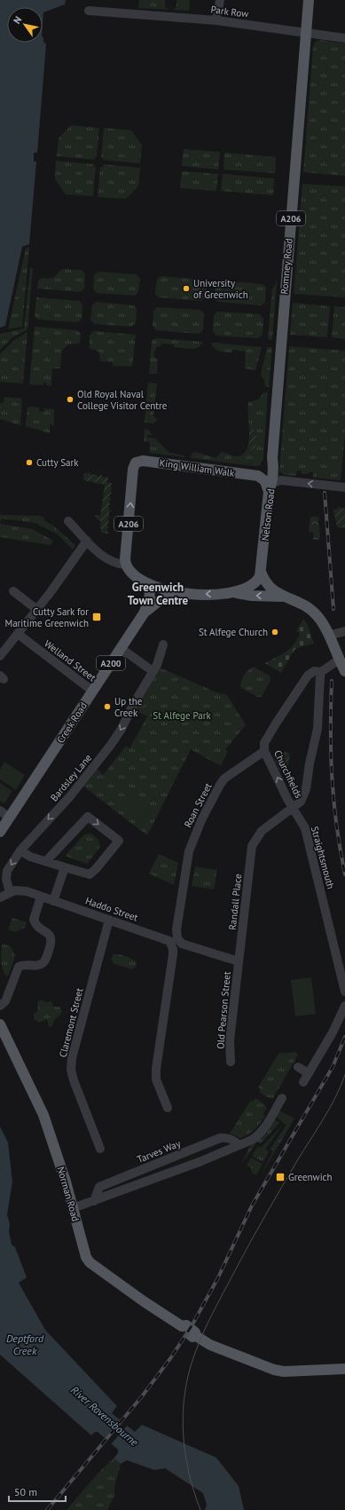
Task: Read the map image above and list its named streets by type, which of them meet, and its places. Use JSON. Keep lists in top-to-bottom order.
{
  "streets": {
    "main road": [
      "A206",
      "Romney Road",
      "King William Walk",
      "Nelson Road",
      "A200",
      "Creek Road",
      "Norman Road"
    ],
    "street": [
      "Park Row",
      "Welland Street",
      "Churchfields",
      "Bardsley Lane",
      "Roan Street",
      "Straightsmouth",
      "Randall Place",
      "Haddo Street",
      "Old Pearson Street",
      "Claremont Street",
      "Tarves Way"
    ]
  },
  "crossings": [
    ["Park Row", "A206"],
    ["Park Row", "Romney Road"],
    ["A206", "Romney Road"],
    ["A206", "King William Walk"],
    ["A206", "Nelson Road"],
    ["A206", "Creek Road"],
    ["Romney Road", "Nelson Road"],
    ["Welland Street", "Creek Road"],
    ["Churchfields", "Roan Street"],
    ["Churchfields", "Straightsmouth"],
    ["Churchfields", "Randall Place"],
    ["Bardsley Lane", "Haddo Street"],
    ["Roan Street", "Randall Place"],
    ["Roan Street", "Old Pearson Street"],
    ["Straightsmouth", "Randall Place"],
    ["Randall Place", "Old Pearson Street"],
    ["Haddo Street", "Claremont Street"]
  ],
  "one_way": ["Churchfields", "Bardsley Lane"],
  "districts": ["Greenwich Town Centre"],
  "water": ["Deptford Creek", "River Ravensbourne"],
  "parks": ["St Alfege Park"],
  "places": {
    "other": [
      "University of Greenwich",
      "Old Royal Naval College Visitor Centre",
      "Cutty Sark",
      "St Alfege Church",
      "Up the Creek"
    ],
    "transit": ["Cutty Sark for Maritime Greenwich", "Greenwich"]
  },
  "scale_bar": "50 m",
  "north": "top left"
}
